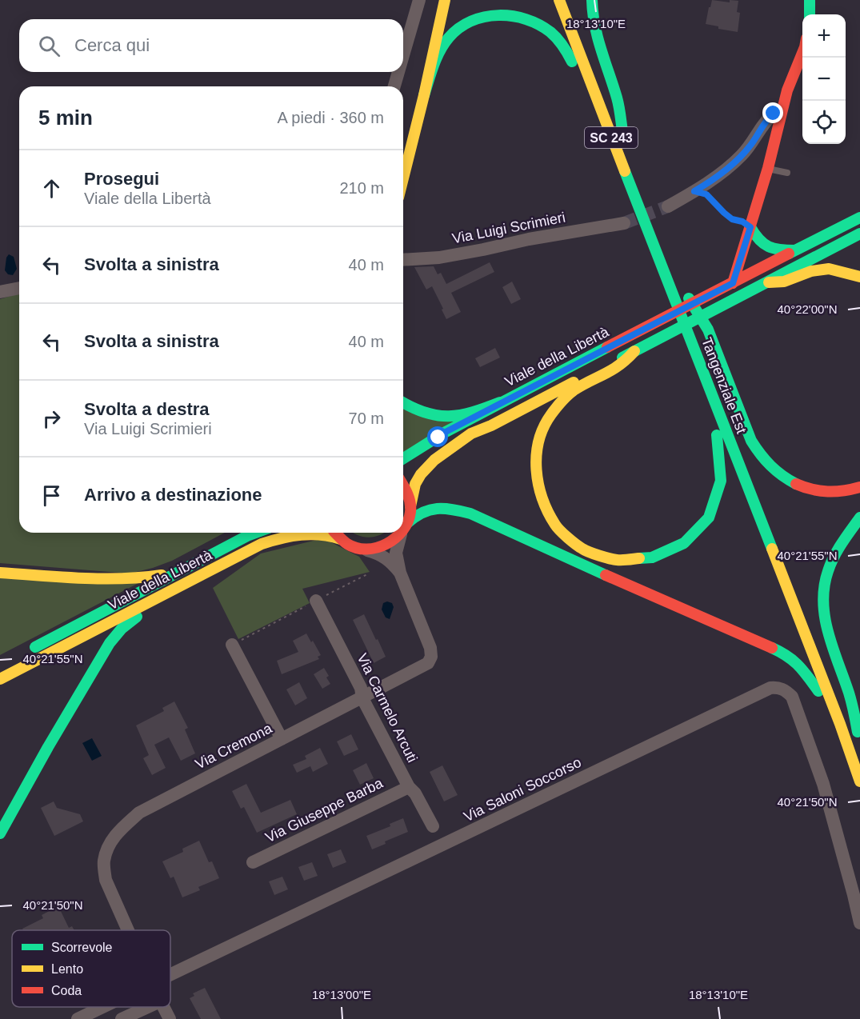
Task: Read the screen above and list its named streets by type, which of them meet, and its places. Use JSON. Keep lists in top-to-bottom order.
{
  "streets": {
    "main road": ["SC 243", "Viale della Libertà", "Tangenziale Est"],
    "street": [
      "Via Luigi Scrimieri",
      "Via Carmelo Arcuti",
      "Via Cremona",
      "Via Saloni Soccorso",
      "Via Giuseppe Barba"
    ]
  },
  "crossings": [
    ["SC 243", "Tangenziale Est"],
    ["Viale della Libertà", "Via Cremona"],
    ["Via Carmelo Arcuti", "Via Cremona"],
    ["Via Carmelo Arcuti", "Via Giuseppe Barba"]
  ],
  "legend": ["Scorrevole", "Lento", "Coda"],
  "page": {
    "map_buttons": ["+", "−"],
    "search": "Cerca qui",
    "heading": ["5 min", "A piedi · 360 m"],
    "list": [
      ["Prosegui", "Viale della Libertà", "210 m"],
      ["Svolta a sinistra", "40 m"],
      ["Svolta a sinistra", "40 m"],
      ["Svolta a destra", "Via Luigi Scrimieri", "70 m"],
      "Arrivo a destinazione"
    ]
  },
  "coordinates": [
    "18°13'10\"E",
    "40°22'00\"N",
    "40°21'55\"N",
    "40°21'50\"N",
    "18°13'00\"E"
  ]
}
